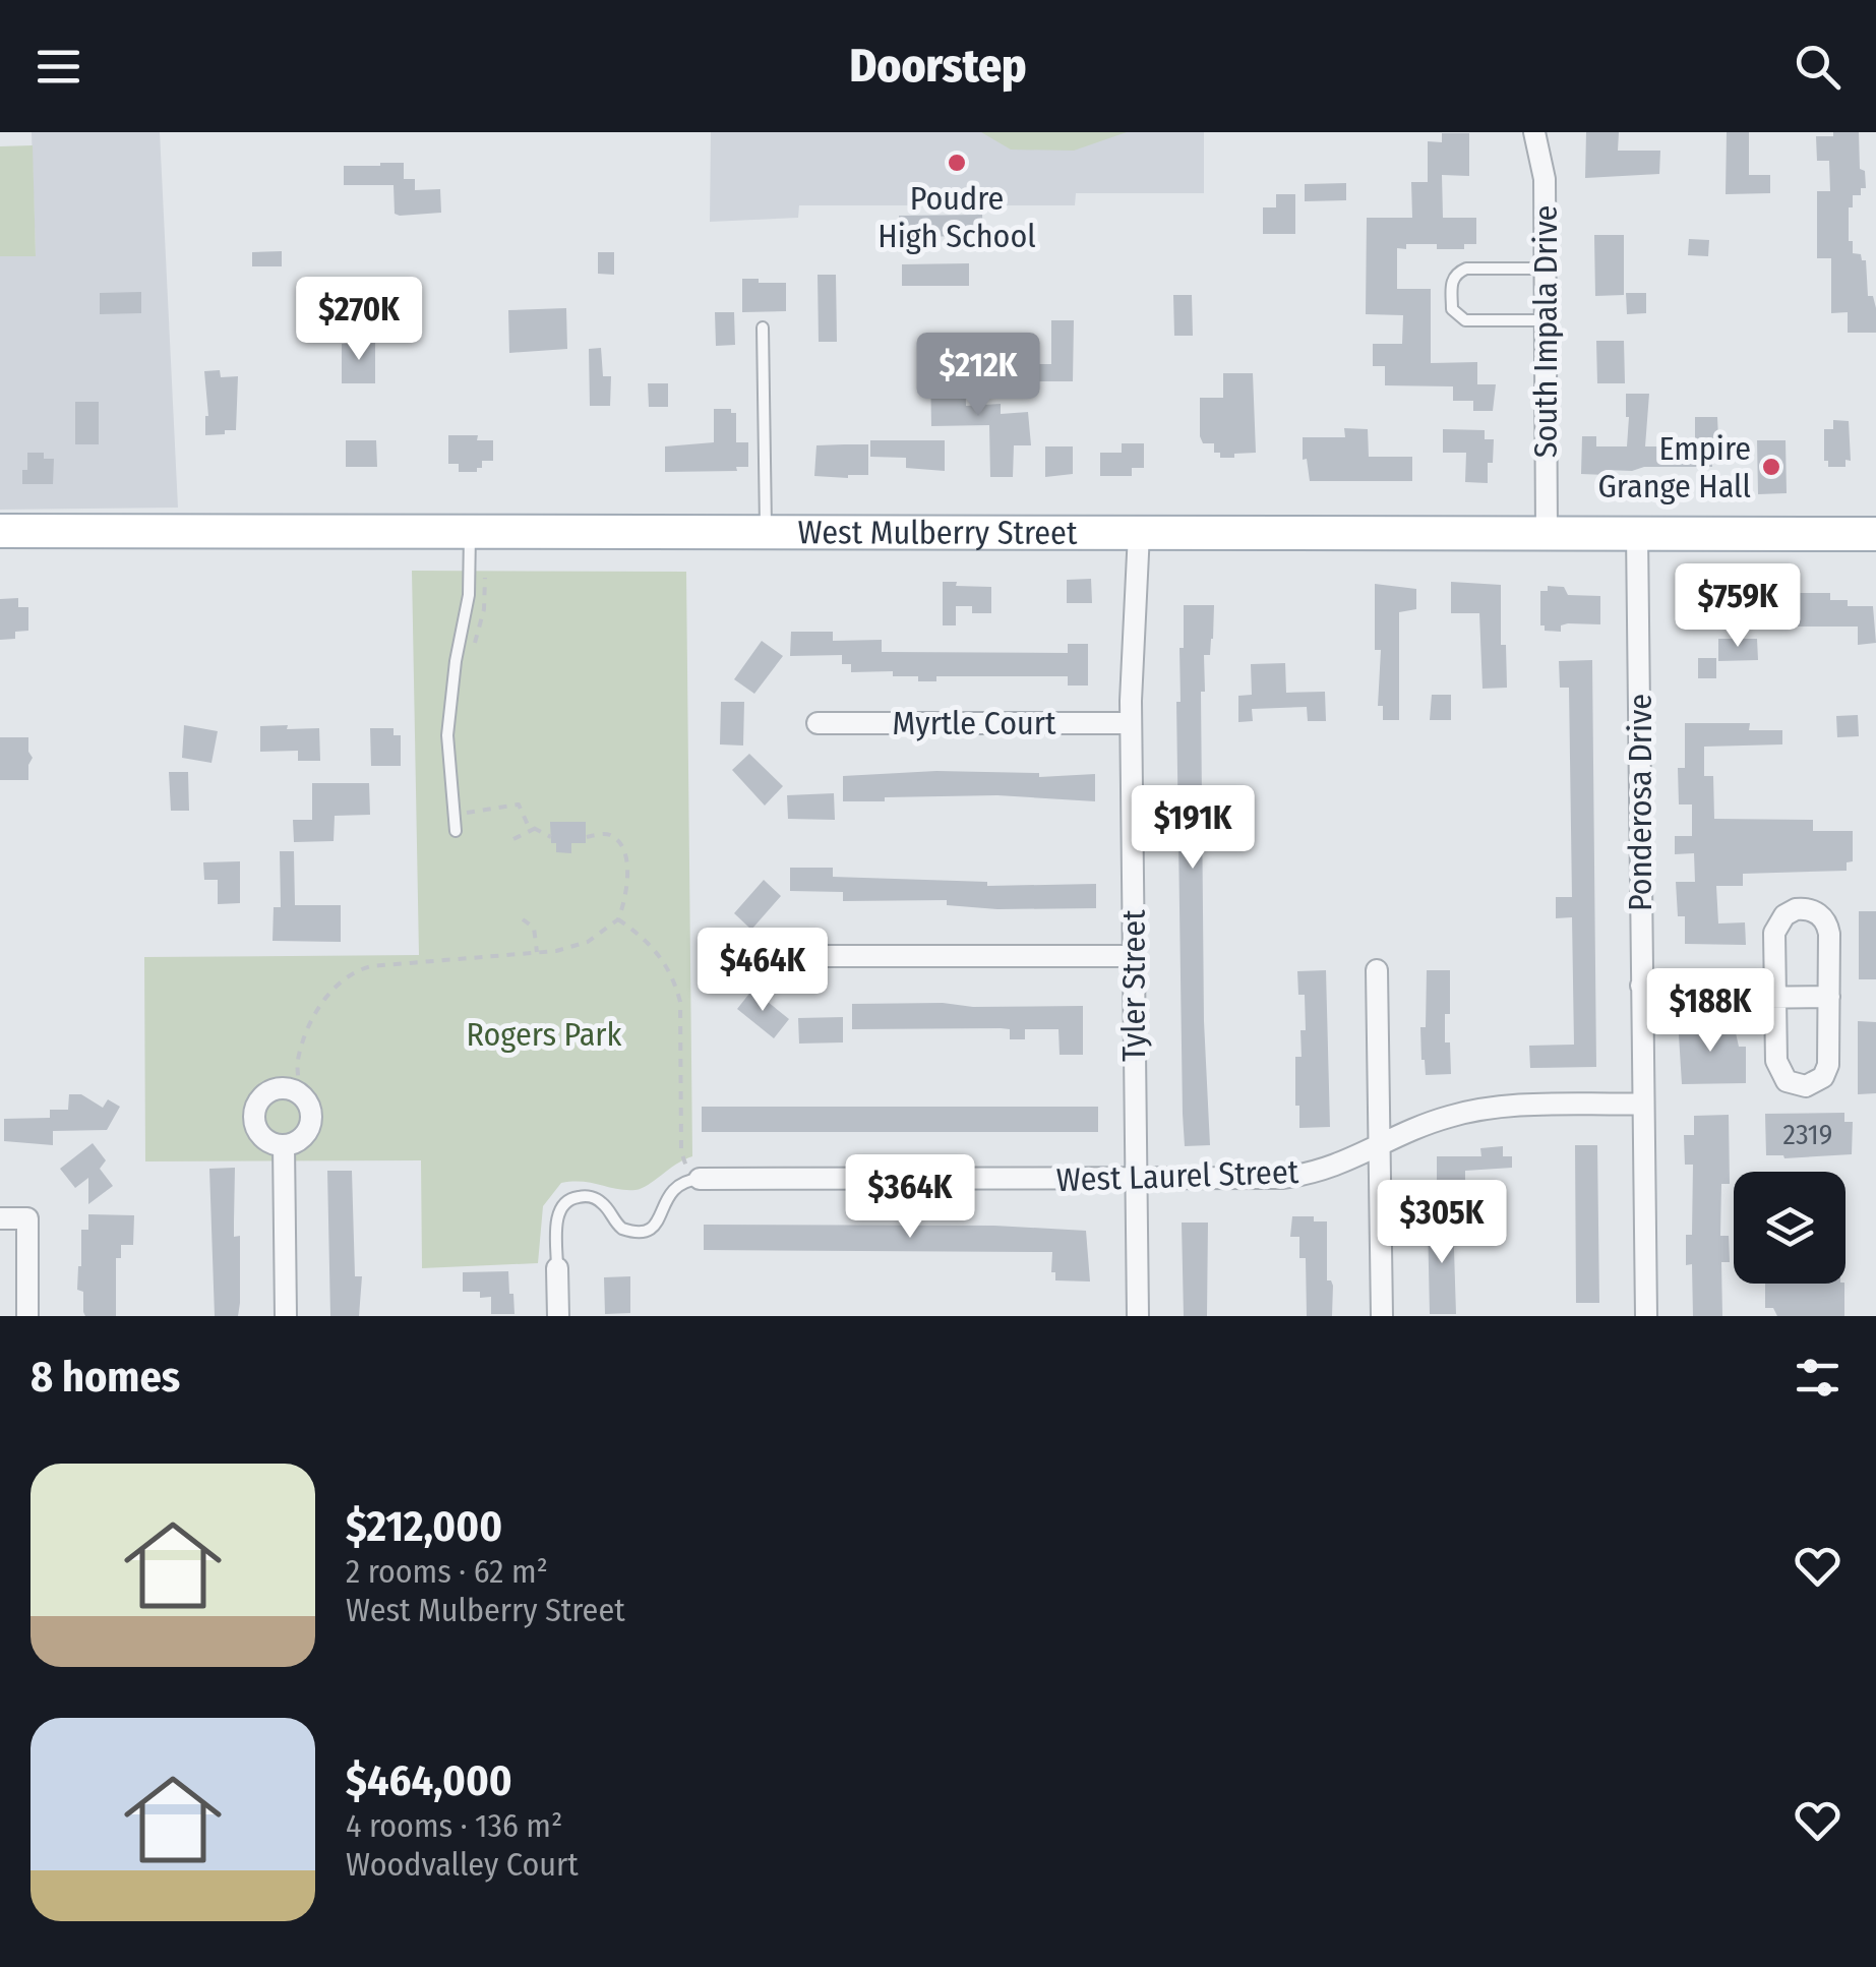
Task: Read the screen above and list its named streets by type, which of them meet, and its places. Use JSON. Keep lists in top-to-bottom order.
{
  "streets": {
    "main road": ["West Mulberry Street"],
    "street": [
      "South Impala Drive",
      "Myrtle Court",
      "Ponderosa Drive",
      "Tyler Street",
      "West Laurel Street"
    ]
  },
  "crossings": [
    ["South Impala Drive", "West Mulberry Street"],
    ["West Mulberry Street", "Ponderosa Drive"],
    ["West Mulberry Street", "Tyler Street"],
    ["Myrtle Court", "Tyler Street"],
    ["Ponderosa Drive", "West Laurel Street"],
    ["Tyler Street", "West Laurel Street"]
  ],
  "parks": ["Rogers Park"],
  "places": ["Poudre High School", "Empire Grange Hall"],
  "house_numbers": ["2319"],
  "page": {
    "header": "Doorstep",
    "price": [
      "$270K",
      "$212K",
      "$759K",
      "$191K",
      "$464K",
      "$188K",
      "$364K",
      "$305K"
    ],
    "heading": "8 homes",
    "list": [
      {
        "name": "$212,000",
        "note": "2 rooms · 62 m² · West Mulberry Street"
      },
      {
        "name": "$464,000",
        "note": "4 rooms · 136 m² · Woodvalley Court"
      }
    ]
  }
}
